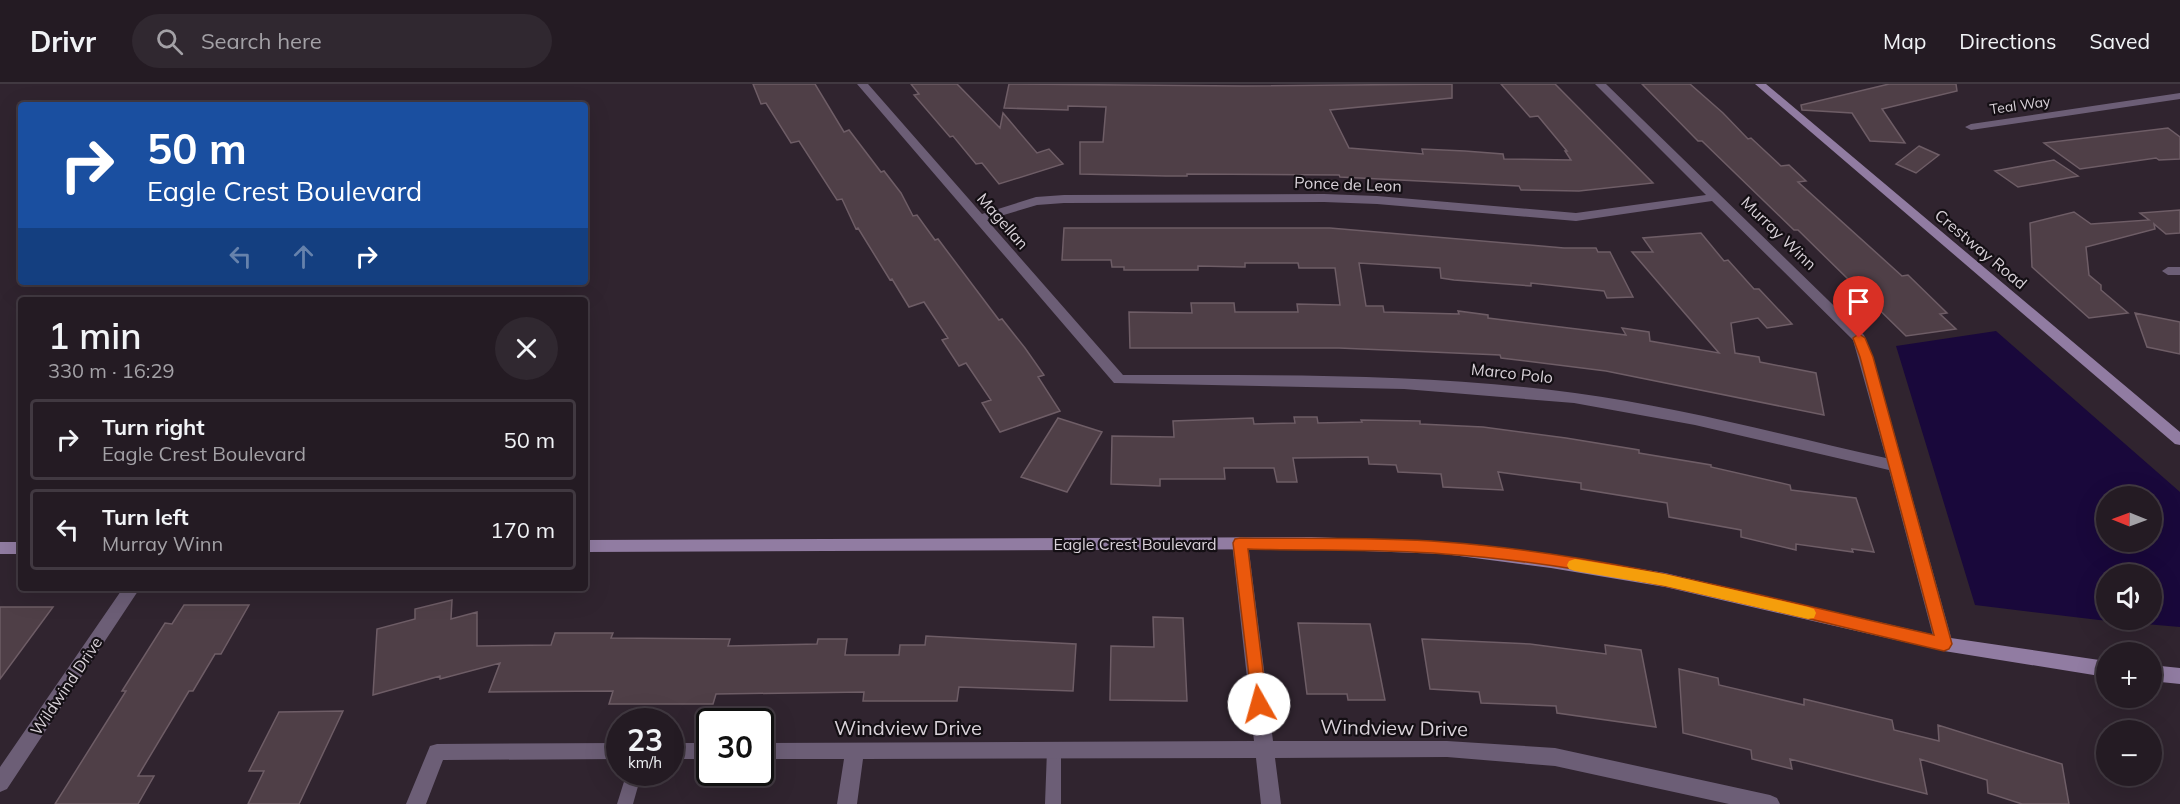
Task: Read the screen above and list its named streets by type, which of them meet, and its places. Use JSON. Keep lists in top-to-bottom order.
{
  "streets": {
    "main road": ["Crestway Road", "Eagle Crest Boulevard"],
    "street": [
      "Teal Way",
      "Ponce de Leon",
      "Magellan",
      "Murray Winn",
      "Marco Polo",
      "Wildwind Drive",
      "Windview Drive"
    ]
  },
  "crossings": [
    ["Ponce de Leon", "Magellan"],
    ["Ponce de Leon", "Murray Winn"],
    ["Magellan", "Marco Polo"],
    ["Murray Winn", "Marco Polo"],
    ["Murray Winn", "Eagle Crest Boulevard"]
  ],
  "north": "left",
  "page": {
    "header": "Drivr",
    "search": "Search here",
    "nav": ["Map", "Directions", "Saved"],
    "turn": ["50 m", "Eagle Crest Boulevard"],
    "heading": ["1 min", "330 m · 16:29"],
    "list": [
      {
        "name": "Turn right",
        "note": "Eagle Crest Boulevard",
        "value": "50 m"
      },
      {
        "name": "Turn left",
        "note": "Murray Winn",
        "value": "170 m"
      }
    ],
    "map_buttons": ["+", "−"],
    "speed": "23 km/h",
    "limit": "30"
  }
}
